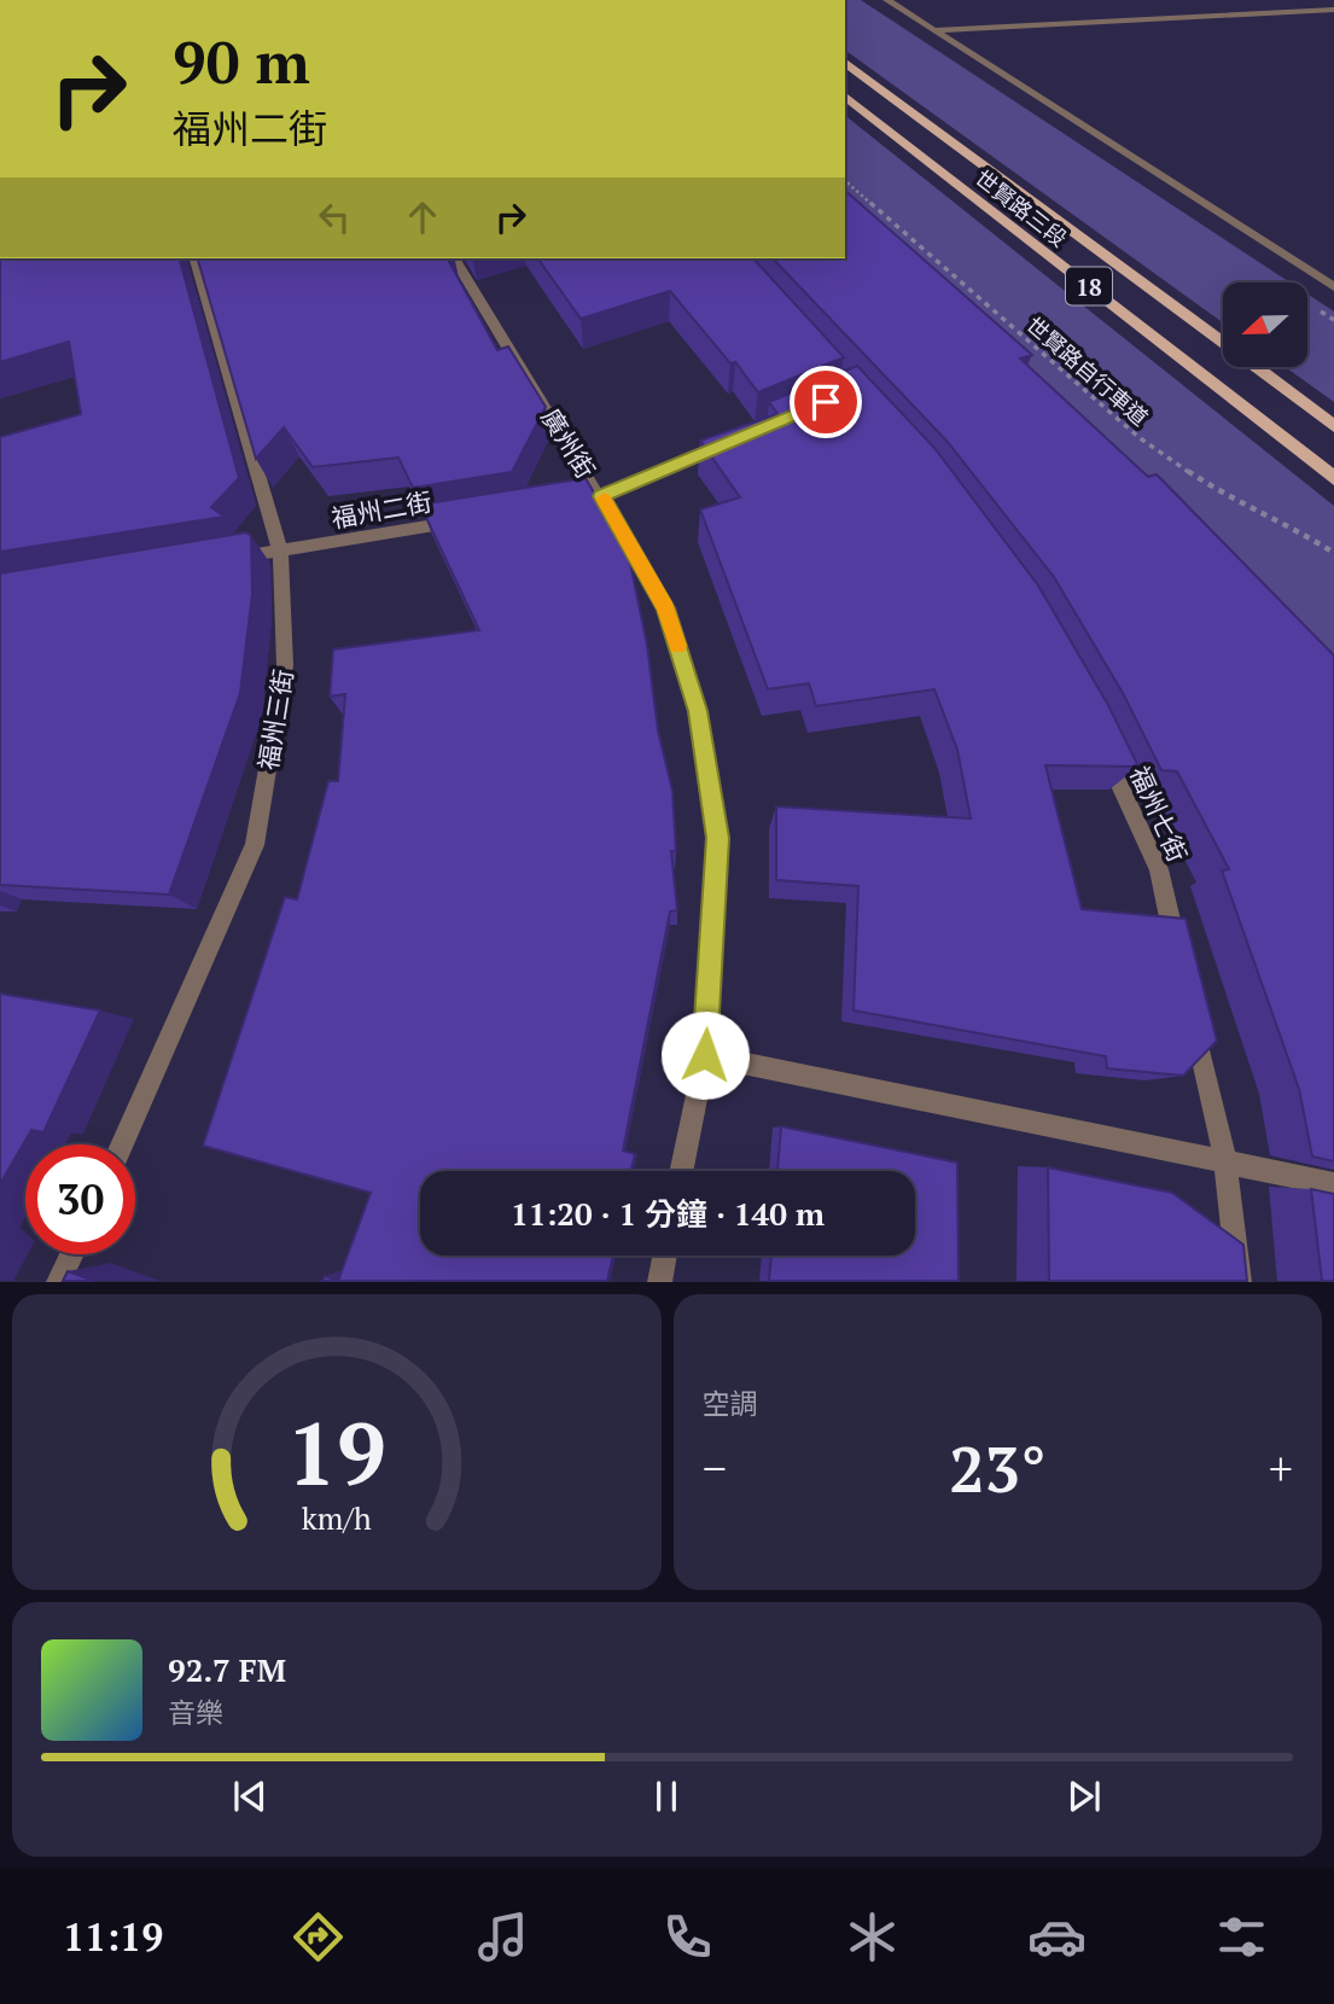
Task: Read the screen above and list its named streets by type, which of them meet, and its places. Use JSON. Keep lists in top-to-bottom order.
{
  "streets": {
    "main road": ["世賢路三段", "18"],
    "street": [
      "廣州街",
      "福州二街",
      "福州三街",
      "福州七街"
    ],
    "path": ["世賢路自行車道"]
  },
  "crossings": [
    ["福州二街", "福州三街"]
  ],
  "north": "left",
  "page": {
    "turn": ["90 m", "福州二街"],
    "limit": "30",
    "trip": "11:20 · 1 分鐘 · 140 m",
    "tile": "空調",
    "heat": ["−", "23°", "+"],
    "song": ["92.7 FM", "音樂"],
    "tabs": "11:19",
    "gauge": ["19", "km/h"]
  }
}
